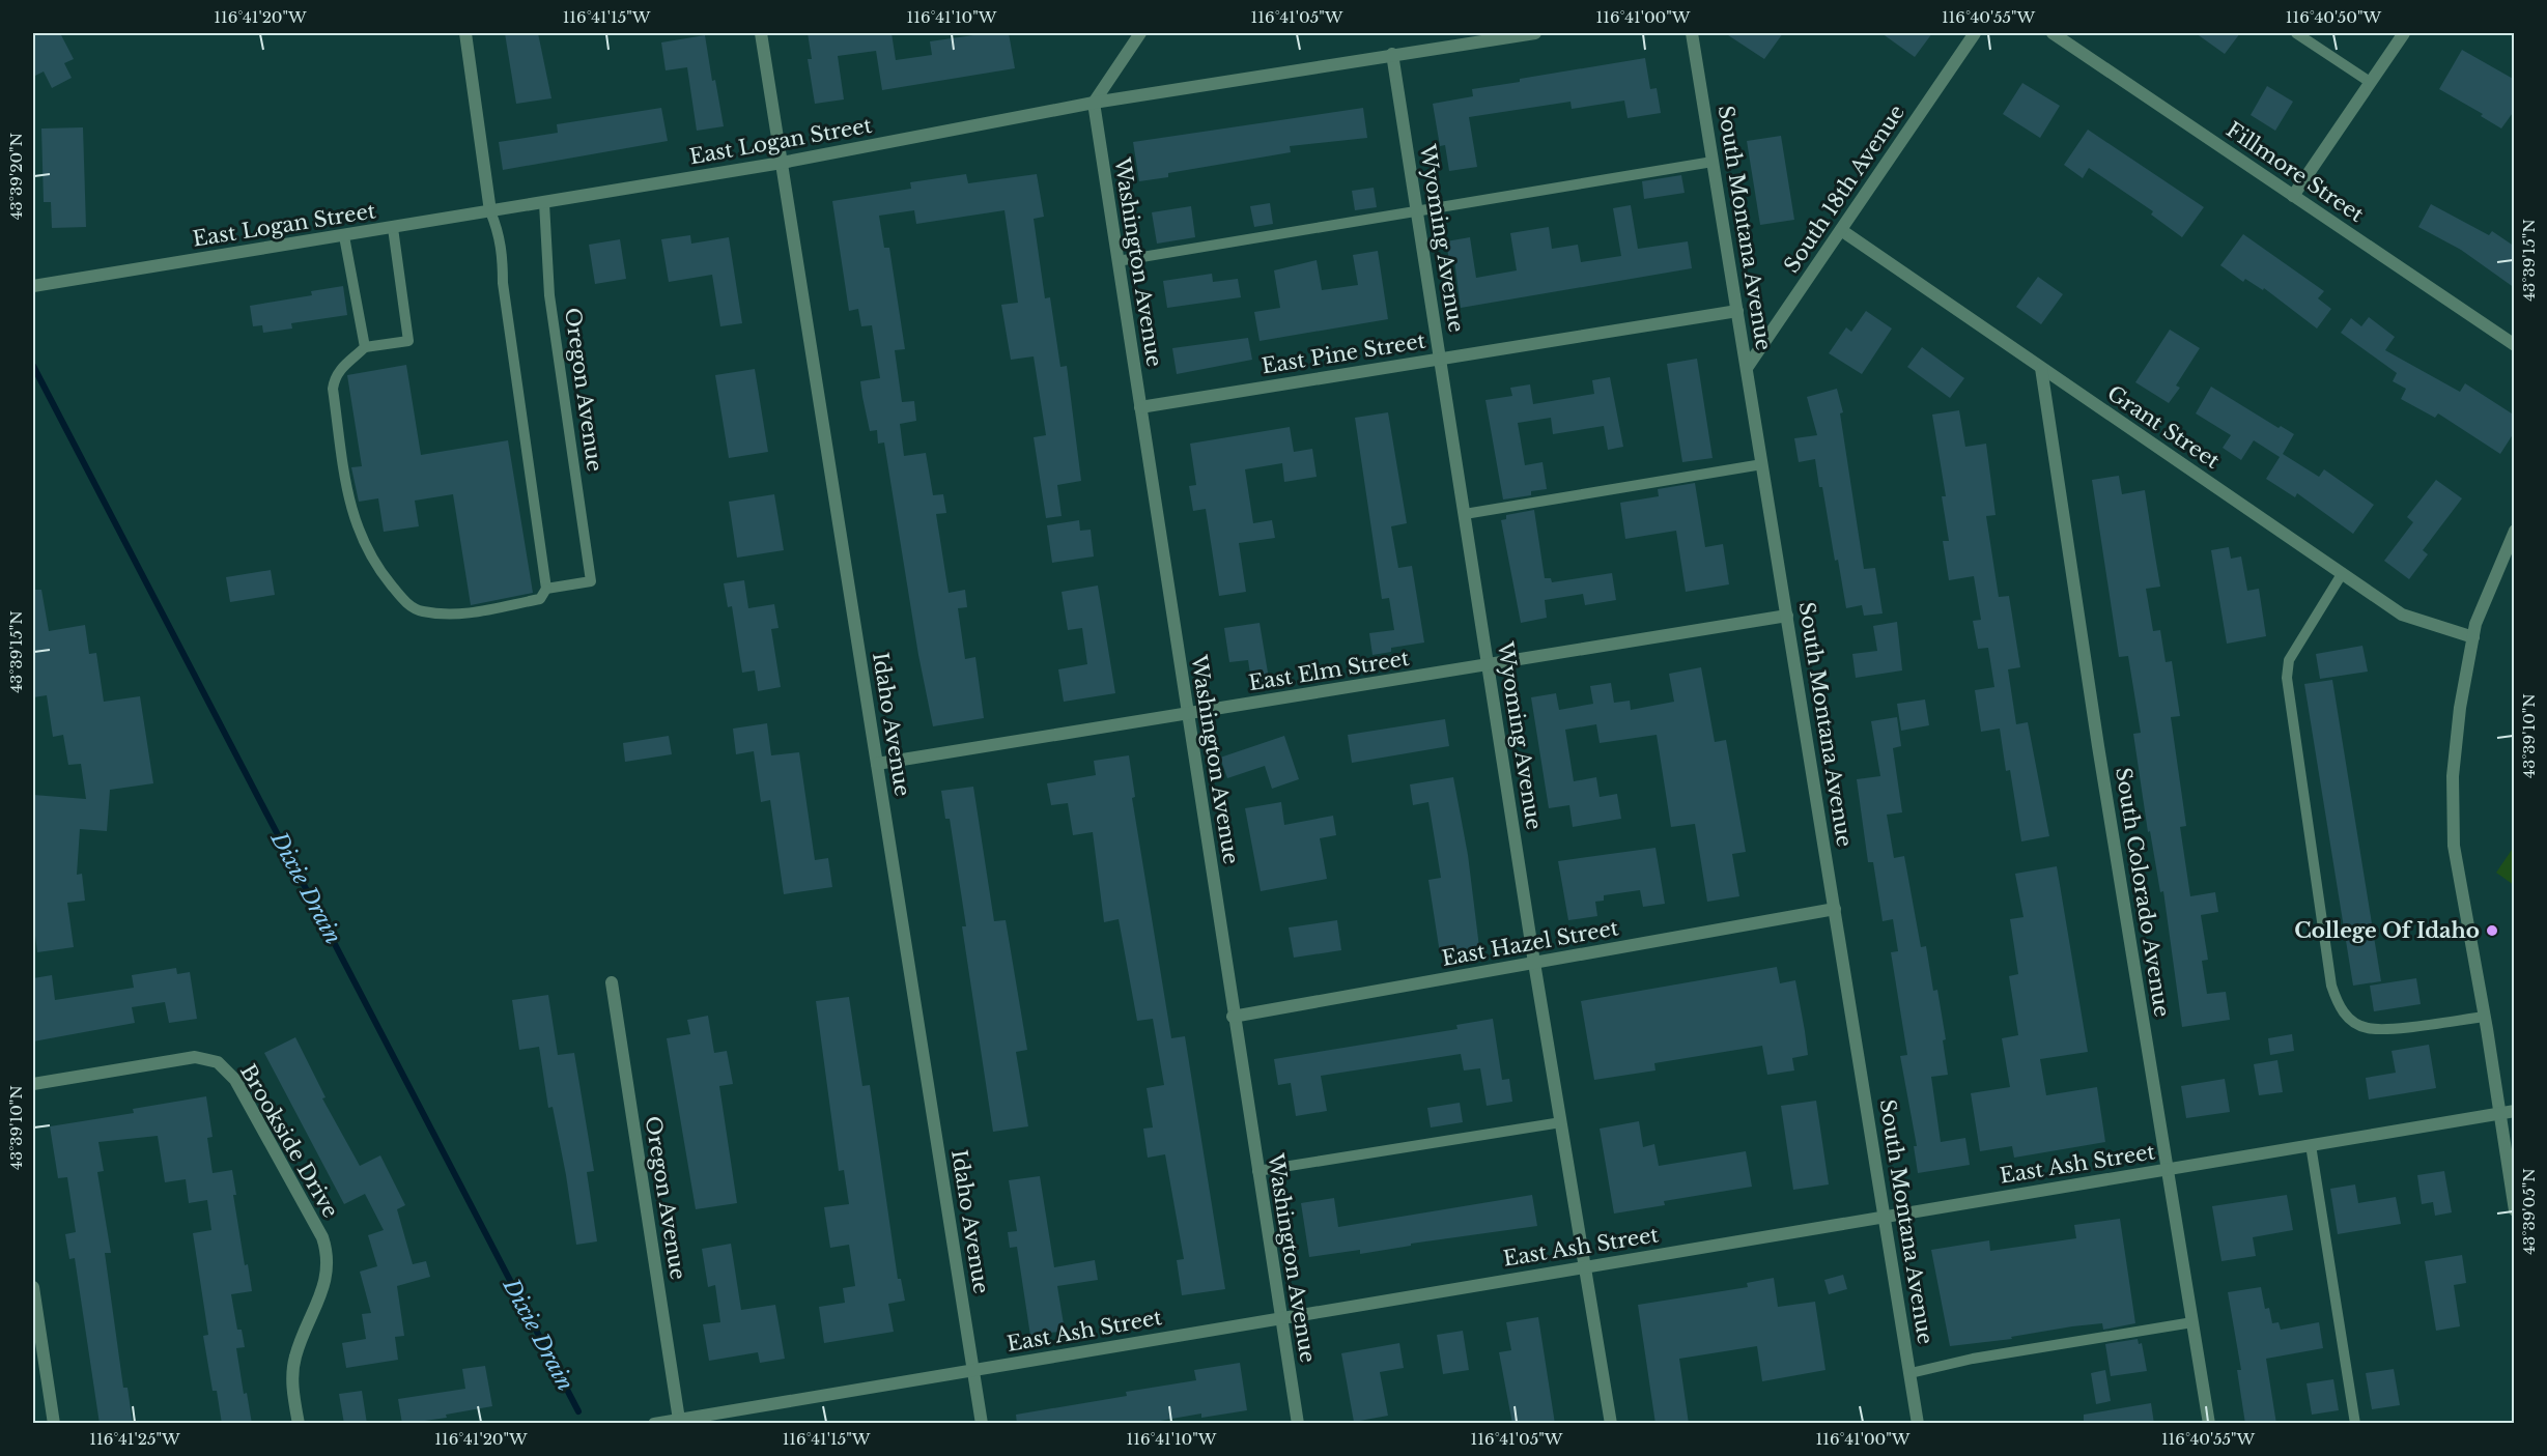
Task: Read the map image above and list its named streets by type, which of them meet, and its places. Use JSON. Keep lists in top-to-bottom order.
{
  "streets": {
    "street": [
      "East Logan Street",
      "Fillmore Street",
      "South 18th Avenue",
      "South Montana Avenue",
      "Wyoming Avenue",
      "Washington Avenue",
      "East Pine Street",
      "Oregon Avenue",
      "Grant Street",
      "East Elm Street",
      "Idaho Avenue",
      "South Colorado Avenue",
      "East Hazel Street",
      "Brookside Drive",
      "East Ash Street"
    ]
  },
  "crossings": [
    ["East Logan Street", "Wyoming Avenue"],
    ["East Logan Street", "Washington Avenue"],
    ["East Logan Street", "Oregon Avenue"],
    ["East Logan Street", "Idaho Avenue"],
    ["South 18th Avenue", "South Montana Avenue"],
    ["South 18th Avenue", "Grant Street"],
    ["South Montana Avenue", "East Pine Street"],
    ["South Montana Avenue", "East Elm Street"],
    ["South Montana Avenue", "East Hazel Street"],
    ["South Montana Avenue", "East Ash Street"],
    ["Wyoming Avenue", "East Pine Street"],
    ["Wyoming Avenue", "East Elm Street"],
    ["Wyoming Avenue", "East Hazel Street"],
    ["Wyoming Avenue", "East Ash Street"],
    ["Washington Avenue", "East Pine Street"],
    ["Washington Avenue", "East Elm Street"],
    ["Washington Avenue", "East Hazel Street"],
    ["Washington Avenue", "East Ash Street"],
    ["Oregon Avenue", "East Ash Street"],
    ["Grant Street", "South Colorado Avenue"],
    ["East Elm Street", "Idaho Avenue"],
    ["Idaho Avenue", "East Ash Street"],
    ["South Colorado Avenue", "East Ash Street"]
  ],
  "water": ["Dixie Drain"],
  "places": ["College Of Idaho"],
  "coordinates": [
    "116°41'20\"W",
    "116°41'15\"W",
    "116°41'10\"W",
    "116°41'05\"W",
    "116°41'00\"W",
    "116°40'55\"W",
    "116°40'50\"W",
    "43°39'20\"N",
    "43°39'15\"N",
    "43°39'10\"N",
    "43°39'05\"N",
    "116°41'25\"W"
  ]
}
